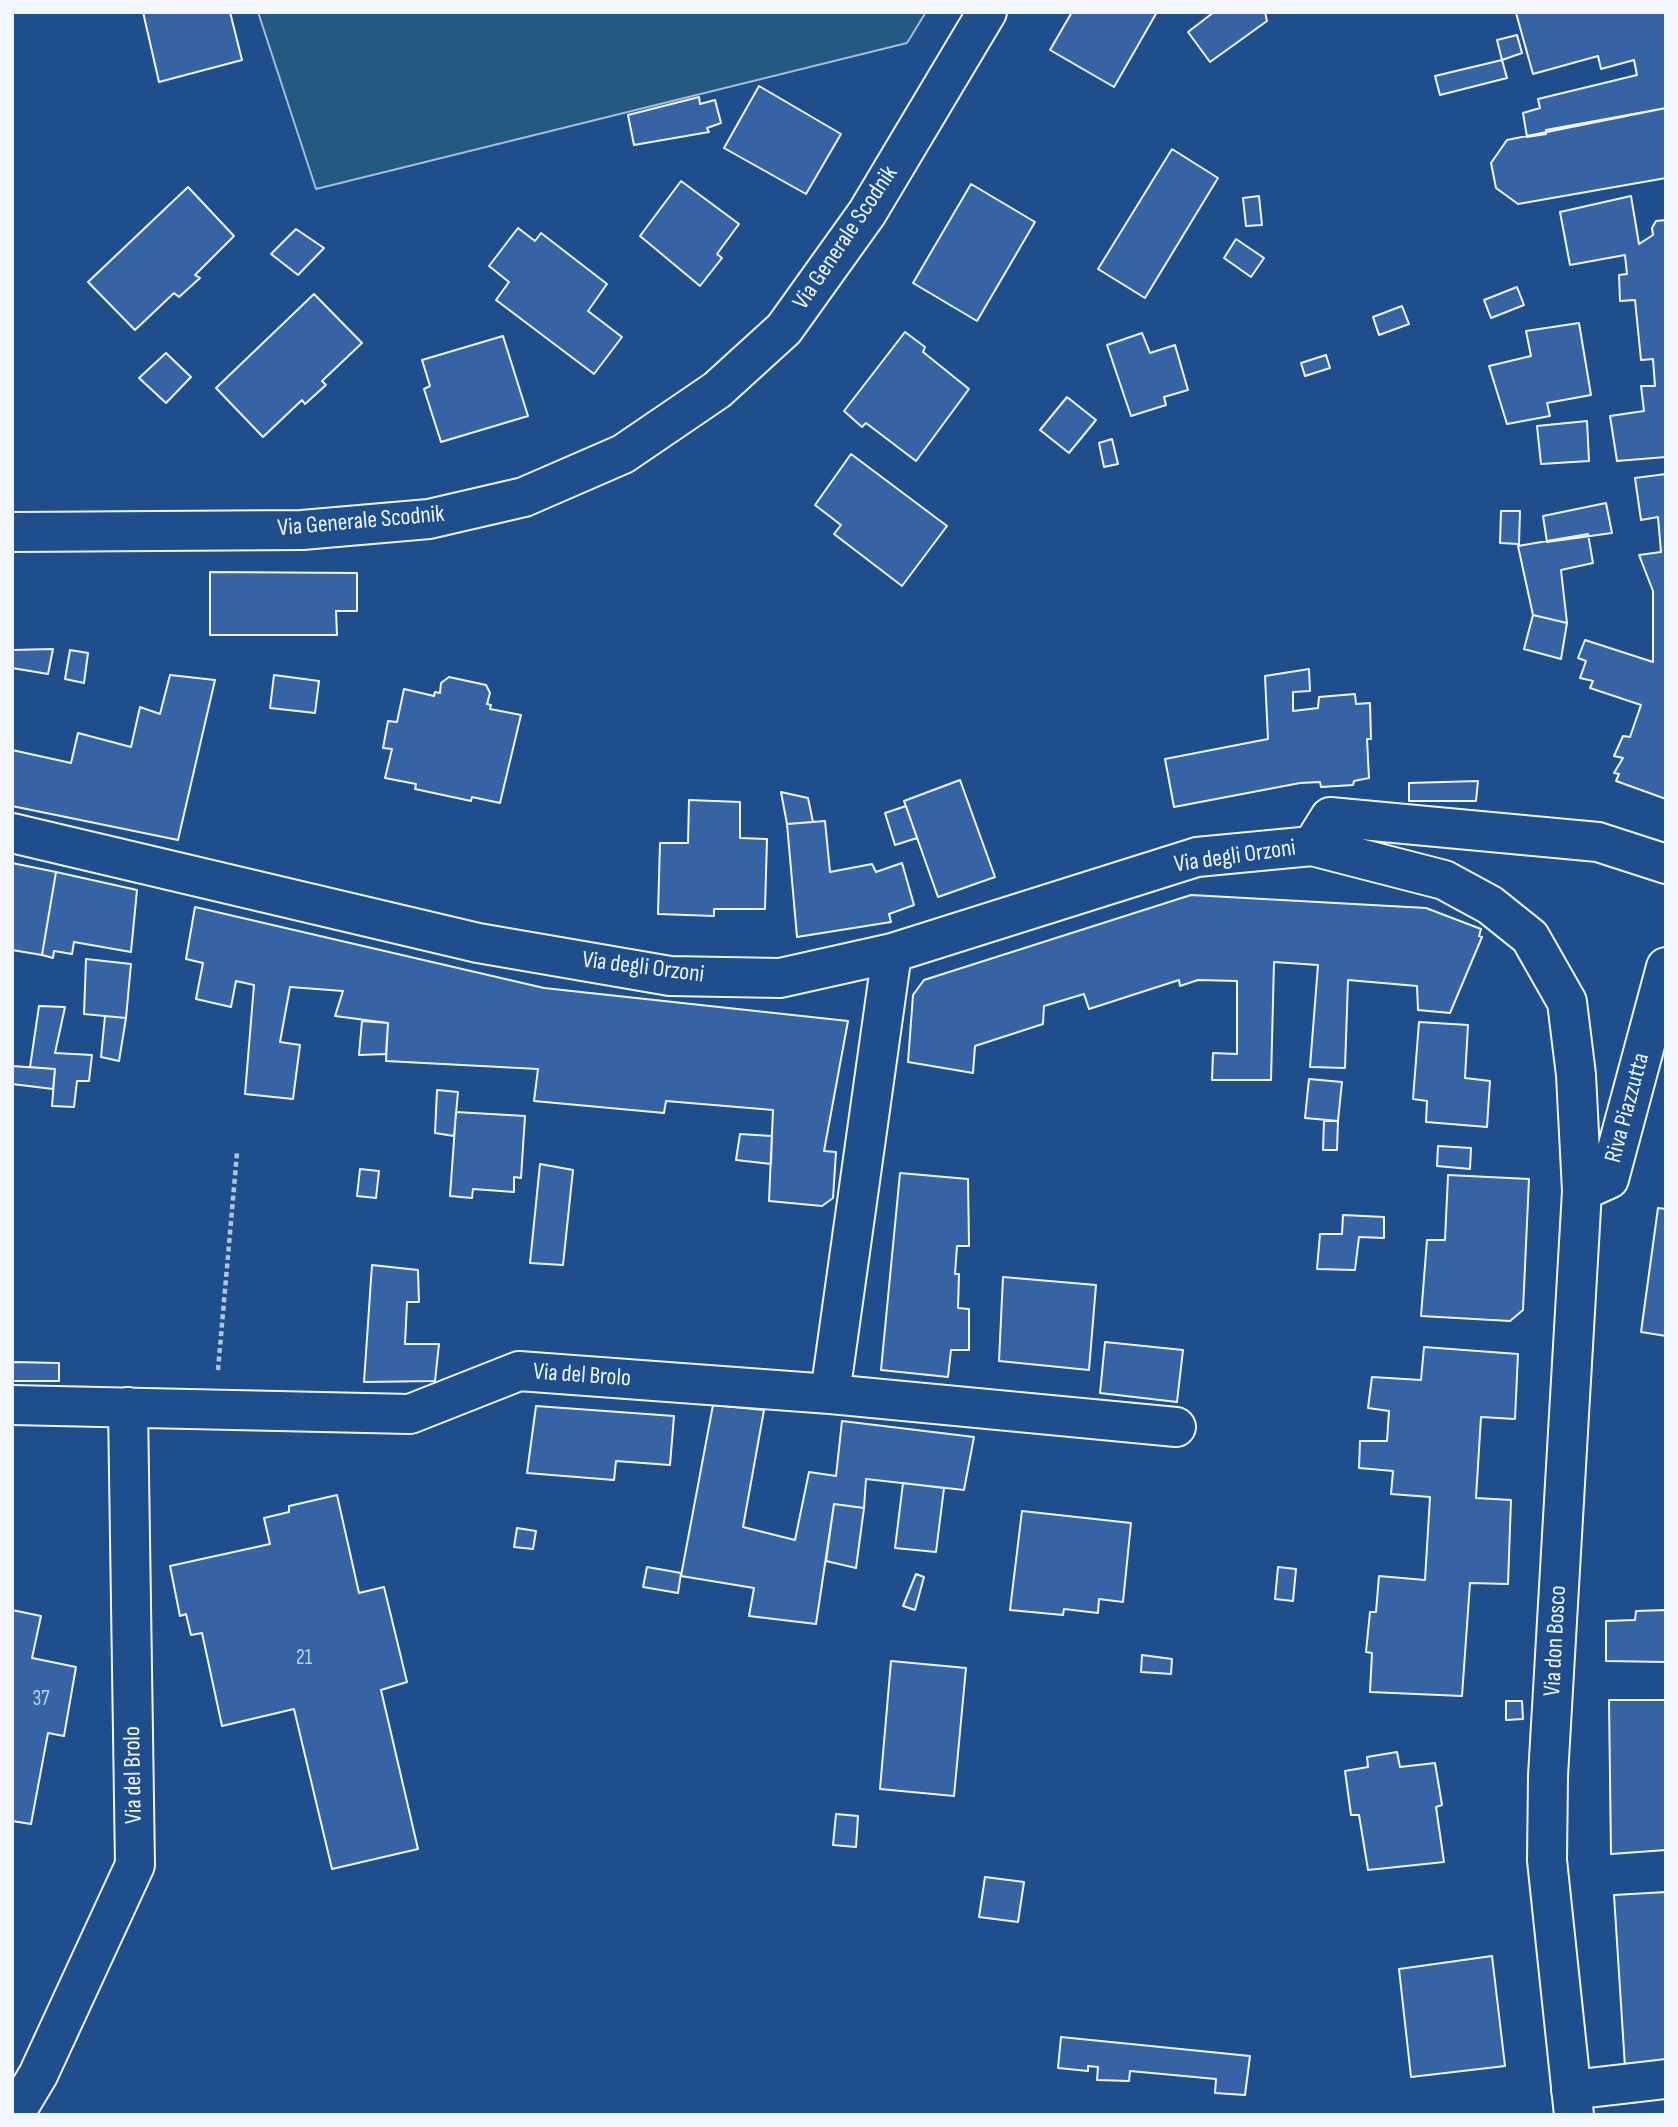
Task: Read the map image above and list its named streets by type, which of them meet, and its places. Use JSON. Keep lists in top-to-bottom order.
{
  "streets": {
    "street": [
      "Via Generale Scodnik",
      "Via degli Orzoni",
      "Riva Piazzutta",
      "Via del Brolo",
      "Via don Bosco"
    ]
  },
  "crossings": [
    ["Via degli Orzoni", "Riva Piazzutta"],
    ["Via degli Orzoni", "Via don Bosco"],
    ["Riva Piazzutta", "Via don Bosco"]
  ],
  "house_numbers": ["21", "37"]
}
